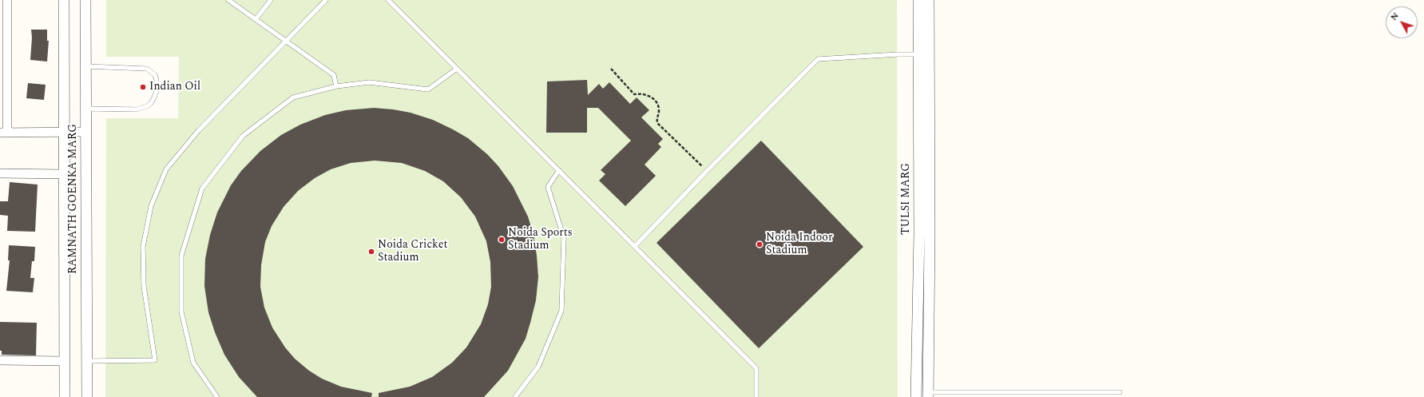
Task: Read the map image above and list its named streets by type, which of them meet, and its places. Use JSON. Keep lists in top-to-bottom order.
{
  "streets": {
    "street": ["RAMNATH GOENKA MARG", "TULSI MARG"]
  },
  "places": [
    "Indian Oil",
    "Noida Sports Stadium",
    "Noida Indoor Stadium",
    "Noida Cricket Stadium"
  ],
  "north": "top left"
}
